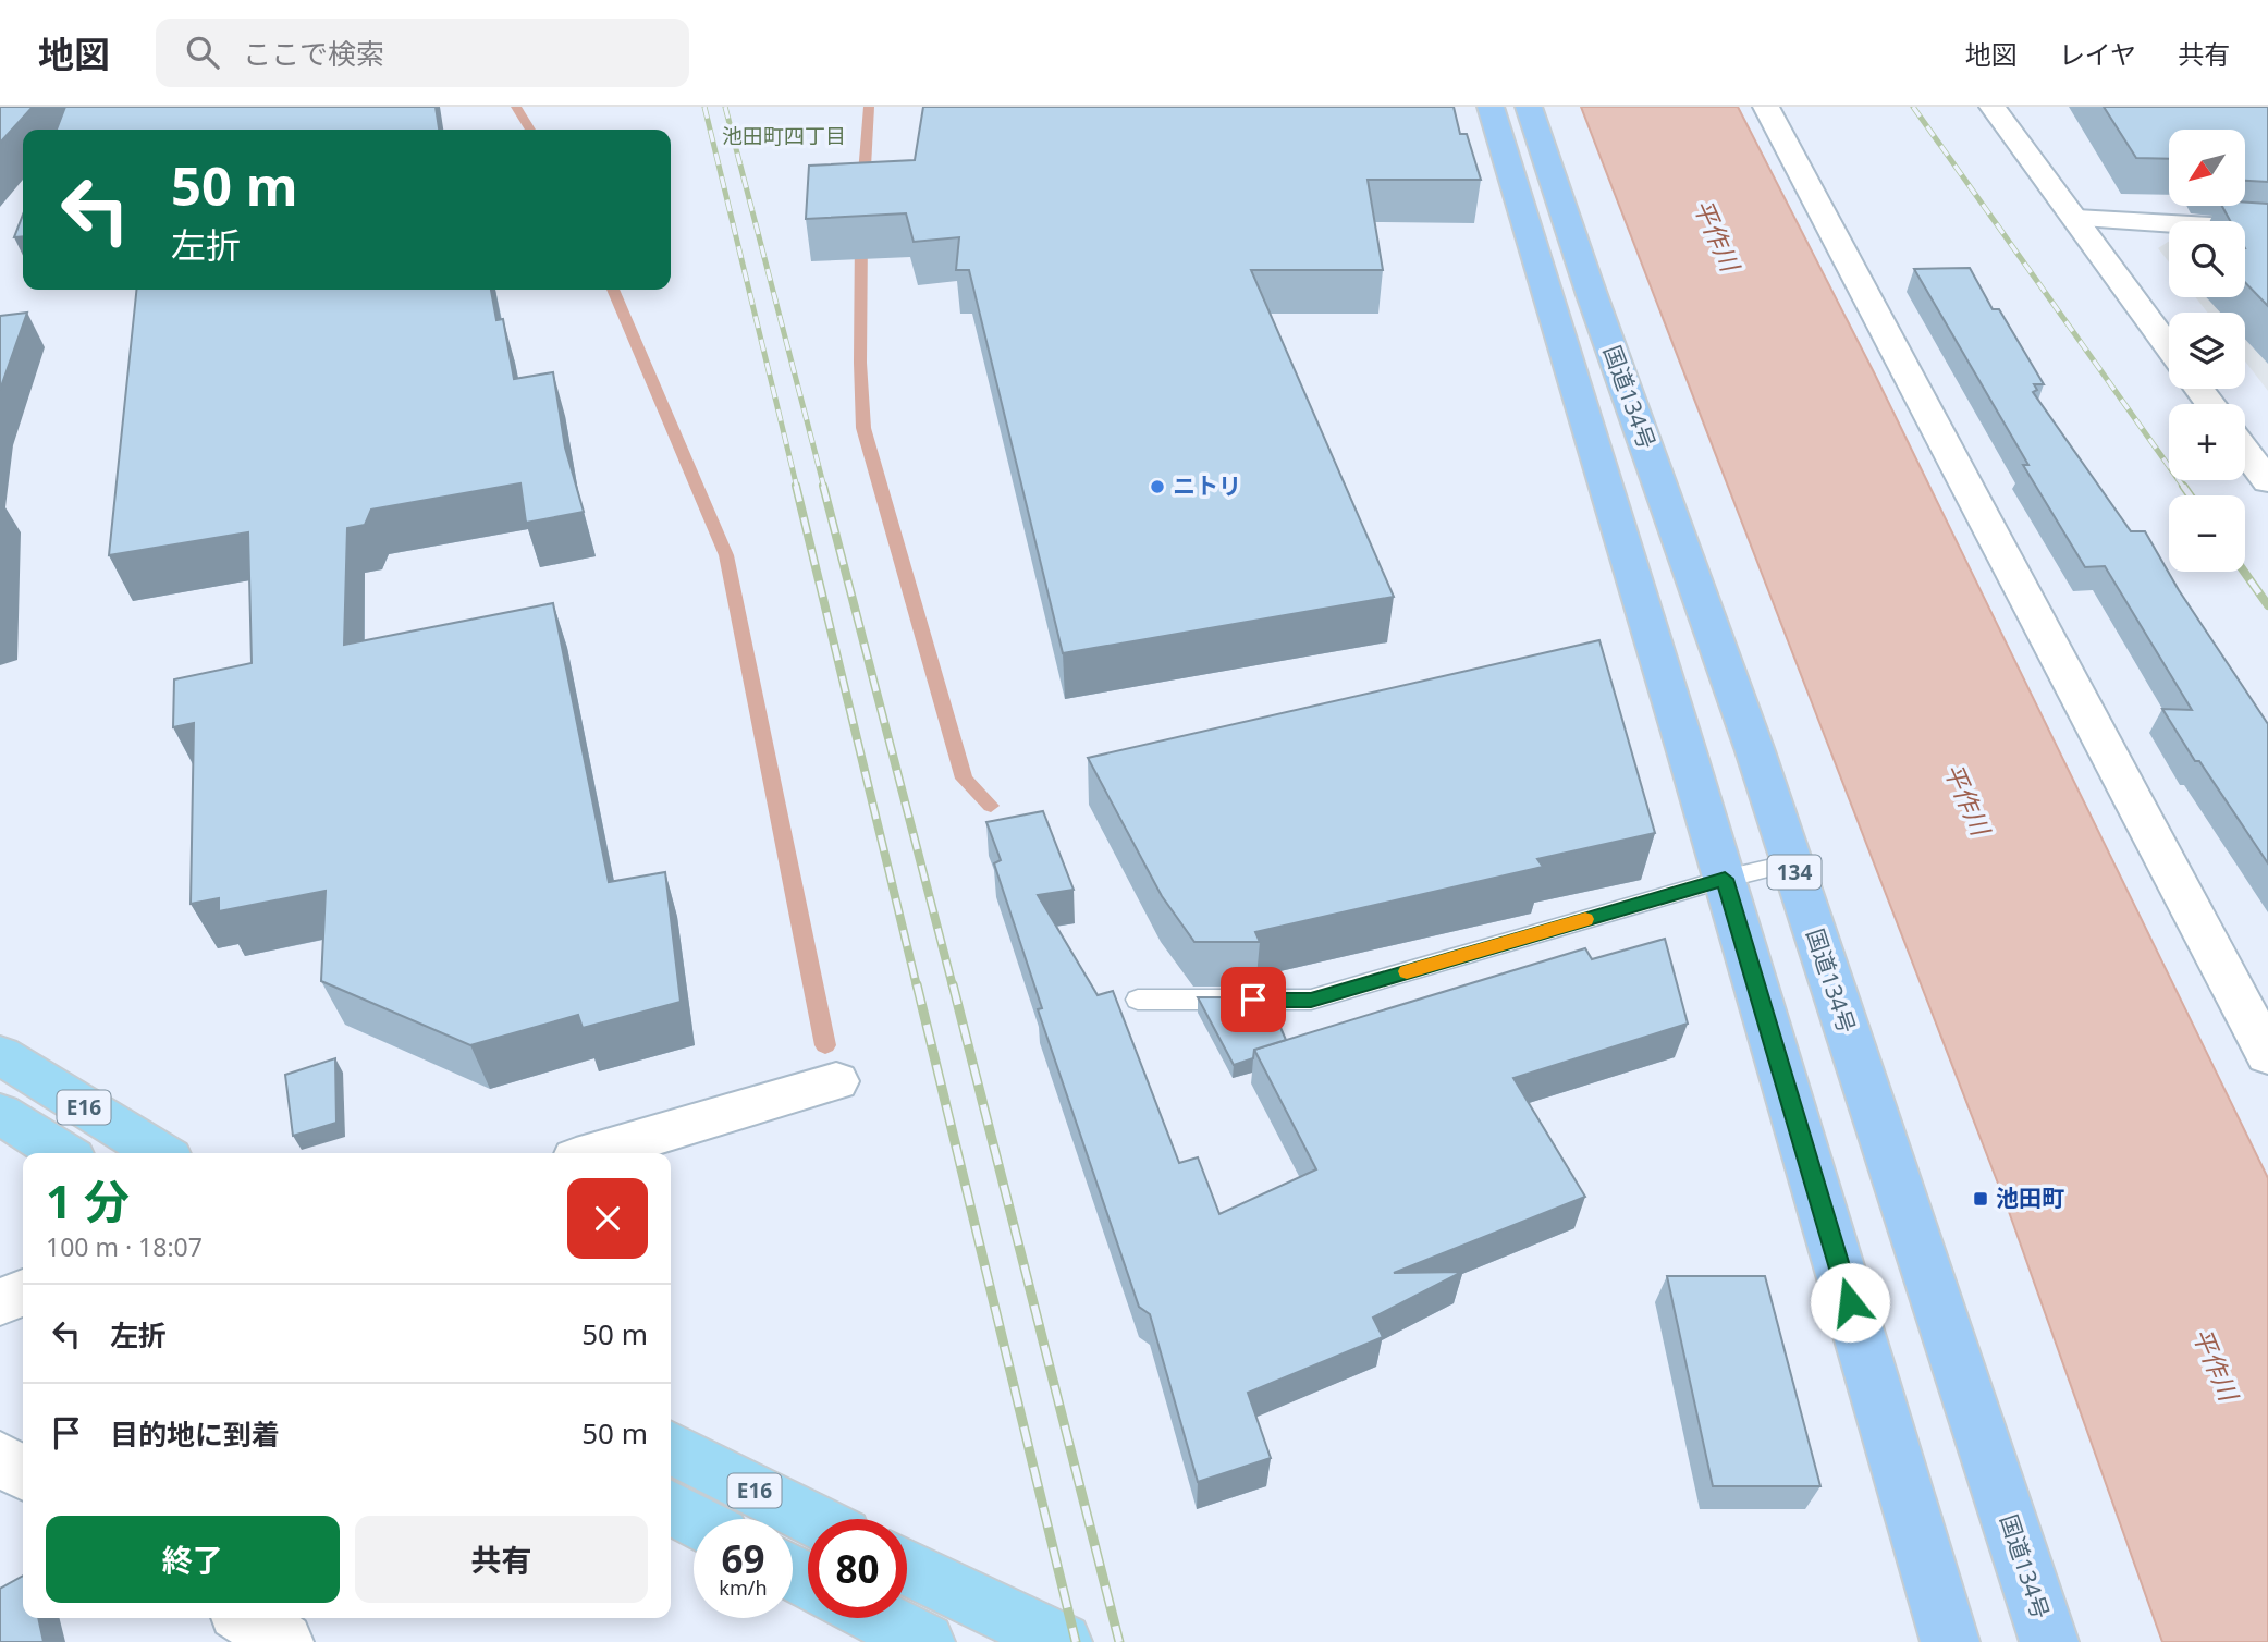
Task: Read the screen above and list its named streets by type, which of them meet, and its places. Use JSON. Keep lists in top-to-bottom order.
{
  "streets": {
    "highway": ["国道134号", "134", "E16"]
  },
  "districts": ["池田町四丁目"],
  "water": ["平作川"],
  "places": {
    "other": ["ニトリ"],
    "transit": ["池田町"]
  },
  "north": "bottom left",
  "page": {
    "header": "地図",
    "search": "ここで検索",
    "nav": ["地図", "レイヤ", "共有"],
    "map_buttons": ["+", "−"],
    "turn": ["50 m", "左折"],
    "heading": ["1 分", "100 m · 18:07"],
    "list": [
      {
        "name": "左折",
        "value": "50 m"
      },
      {
        "name": "目的地に到着",
        "value": "50 m"
      }
    ],
    "buttons": ["終了", "共有"],
    "speed": "69 km/h",
    "limit": "80"
  }
}
